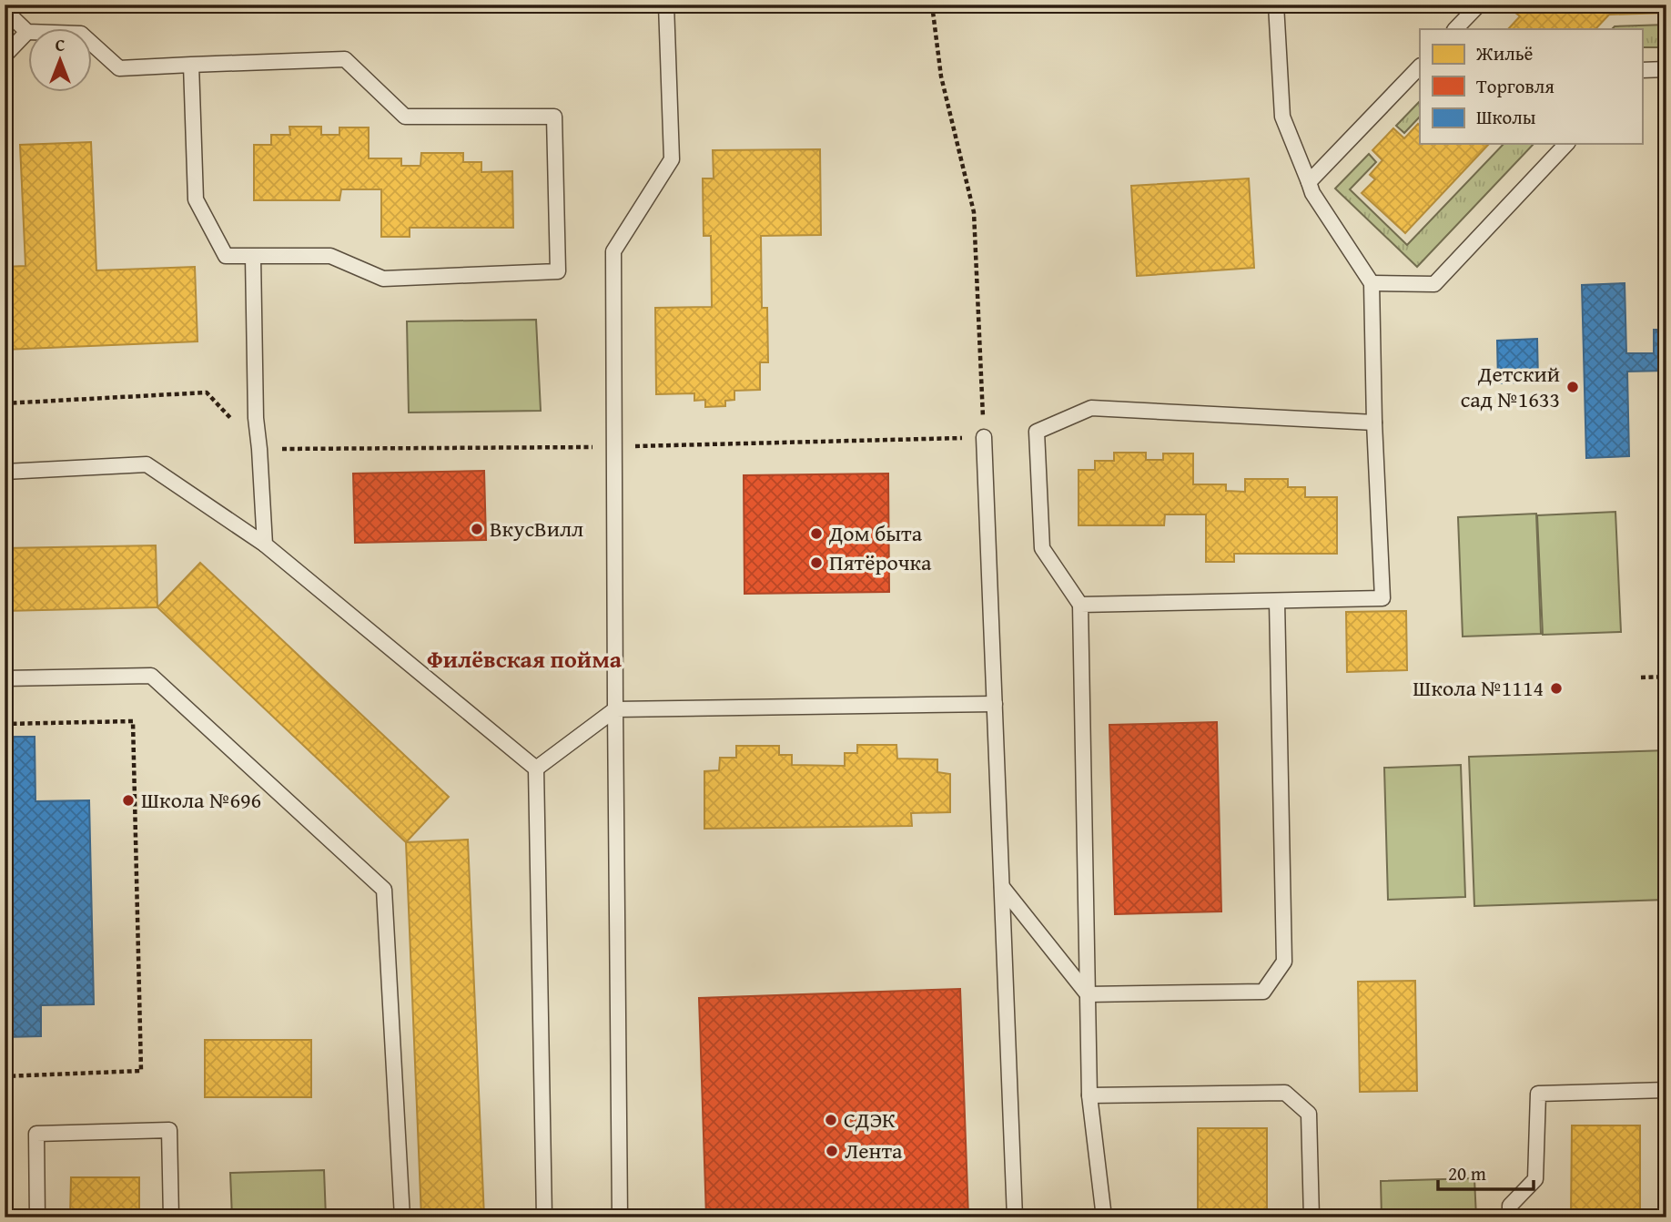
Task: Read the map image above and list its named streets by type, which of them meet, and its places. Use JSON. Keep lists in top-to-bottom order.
{
  "districts": ["Филёвская пойма"],
  "places": [
    "Детский сад №1633",
    "ВкусВилл",
    "Дом быта",
    "Пятёрочка",
    "Школа №1114",
    "Школа №696",
    "СДЭК",
    "Лента"
  ],
  "legend": ["Жильё", "Торговля", "Школы"],
  "scale_bar": "20 m",
  "north": "top"
}
